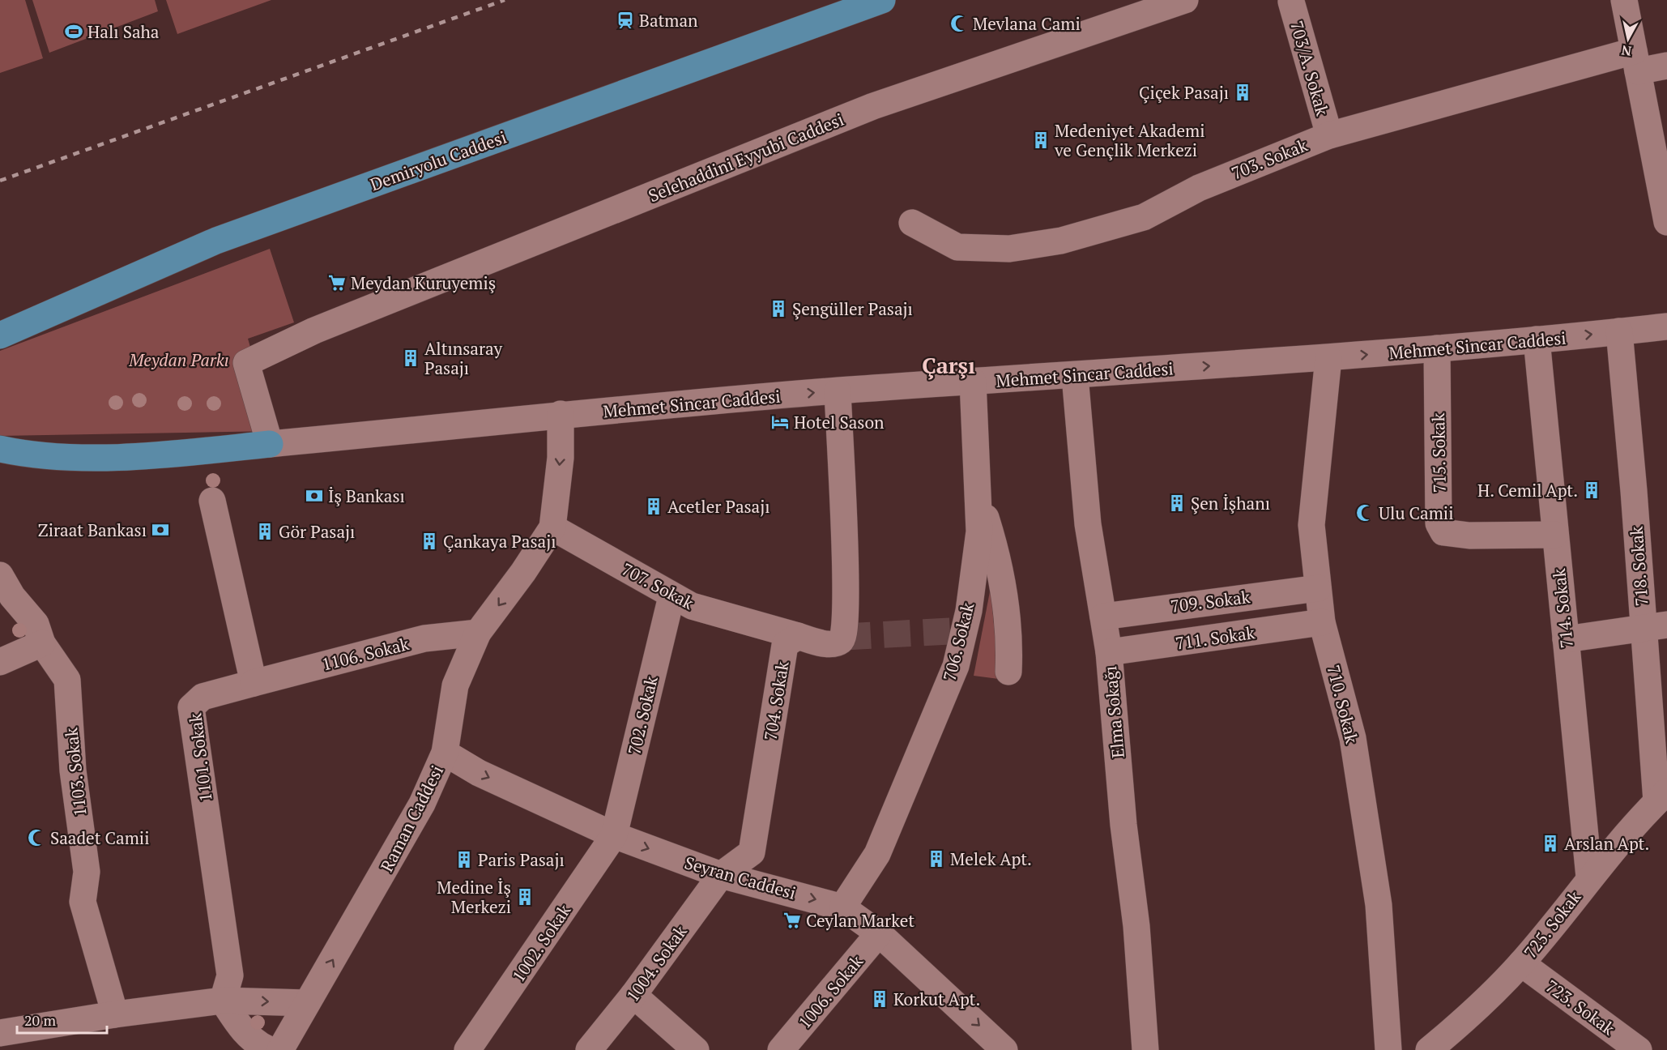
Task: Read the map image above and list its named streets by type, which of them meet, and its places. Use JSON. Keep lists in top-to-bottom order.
{
  "streets": {
    "main road": ["Demiryolu Caddesi"],
    "street": [
      "703/A. Sokak",
      "Selehaddini Eyyubi Caddesi",
      "703. Sokak",
      "Mehmet Sincar Caddesi",
      "715. Sokak",
      "718. Sokak",
      "707. Sokak",
      "709. Sokak",
      "714. Sokak",
      "711. Sokak",
      "706. Sokak",
      "1106. Sokak",
      "704. Sokak",
      "710. Sokak",
      "Elma Sokağı",
      "702. Sokak",
      "1101. Sokak",
      "1103. Sokak",
      "Raman Caddesi",
      "Seyran Caddesi",
      "725. Sokak",
      "1002. Sokak",
      "1004. Sokak",
      "1006. Sokak",
      "723. Sokak"
    ]
  },
  "crossings": [
    ["703/A. Sokak", "703. Sokak"],
    ["Selehaddini Eyyubi Caddesi", "Mehmet Sincar Caddesi"],
    ["Mehmet Sincar Caddesi", "715. Sokak"],
    ["Mehmet Sincar Caddesi", "718. Sokak"],
    ["Mehmet Sincar Caddesi", "714. Sokak"],
    ["Mehmet Sincar Caddesi", "706. Sokak"],
    ["Mehmet Sincar Caddesi", "710. Sokak"],
    ["Mehmet Sincar Caddesi", "Elma Sokağı"],
    ["Mehmet Sincar Caddesi", "Raman Caddesi"],
    ["715. Sokak", "714. Sokak"],
    ["718. Sokak", "725. Sokak"],
    ["707. Sokak", "704. Sokak"],
    ["707. Sokak", "702. Sokak"],
    ["707. Sokak", "Raman Caddesi"],
    ["709. Sokak", "710. Sokak"],
    ["709. Sokak", "Elma Sokağı"],
    ["714. Sokak", "725. Sokak"],
    ["711. Sokak", "710. Sokak"],
    ["711. Sokak", "Elma Sokağı"],
    ["706. Sokak", "Seyran Caddesi"],
    ["1106. Sokak", "1101. Sokak"],
    ["1106. Sokak", "Raman Caddesi"],
    ["704. Sokak", "Seyran Caddesi"],
    ["704. Sokak", "1004. Sokak"],
    ["702. Sokak", "Seyran Caddesi"],
    ["702. Sokak", "1002. Sokak"],
    ["Raman Caddesi", "Seyran Caddesi"],
    ["Seyran Caddesi", "1002. Sokak"],
    ["Seyran Caddesi", "1004. Sokak"],
    ["Seyran Caddesi", "1006. Sokak"],
    ["725. Sokak", "723. Sokak"]
  ],
  "one_way": ["Mehmet Sincar Caddesi", "Seyran Caddesi"],
  "districts": ["Çarşı"],
  "parks": ["Meydan Parkı"],
  "places": {
    "station": ["Batman"],
    "mosque": ["Mevlana Cami", "Ulu Camii", "Saadet Camii"],
    "sports": ["Halı Saha"],
    "building": [
      "Çiçek Pasajı",
      "Medeniyet Akademi ve Gençlik Merkezi",
      "Şengüller Pasajı",
      "Altınsaray Pasajı",
      "H. Cemil Apt.",
      "Şen İşhanı",
      "Acetler Pasajı",
      "Gör Pasajı",
      "Çankaya Pasajı",
      "Arslan Apt.",
      "Melek Apt.",
      "Paris Pasajı",
      "Medine İş Merkezi",
      "Korkut Apt."
    ],
    "supermarket": ["Meydan Kuruyemiş", "Ceylan Market"],
    "hotel": ["Hotel Sason"],
    "bank": ["İş Bankası", "Ziraat Bankası"]
  },
  "scale_bar": "20 m",
  "north": "bottom"
}
